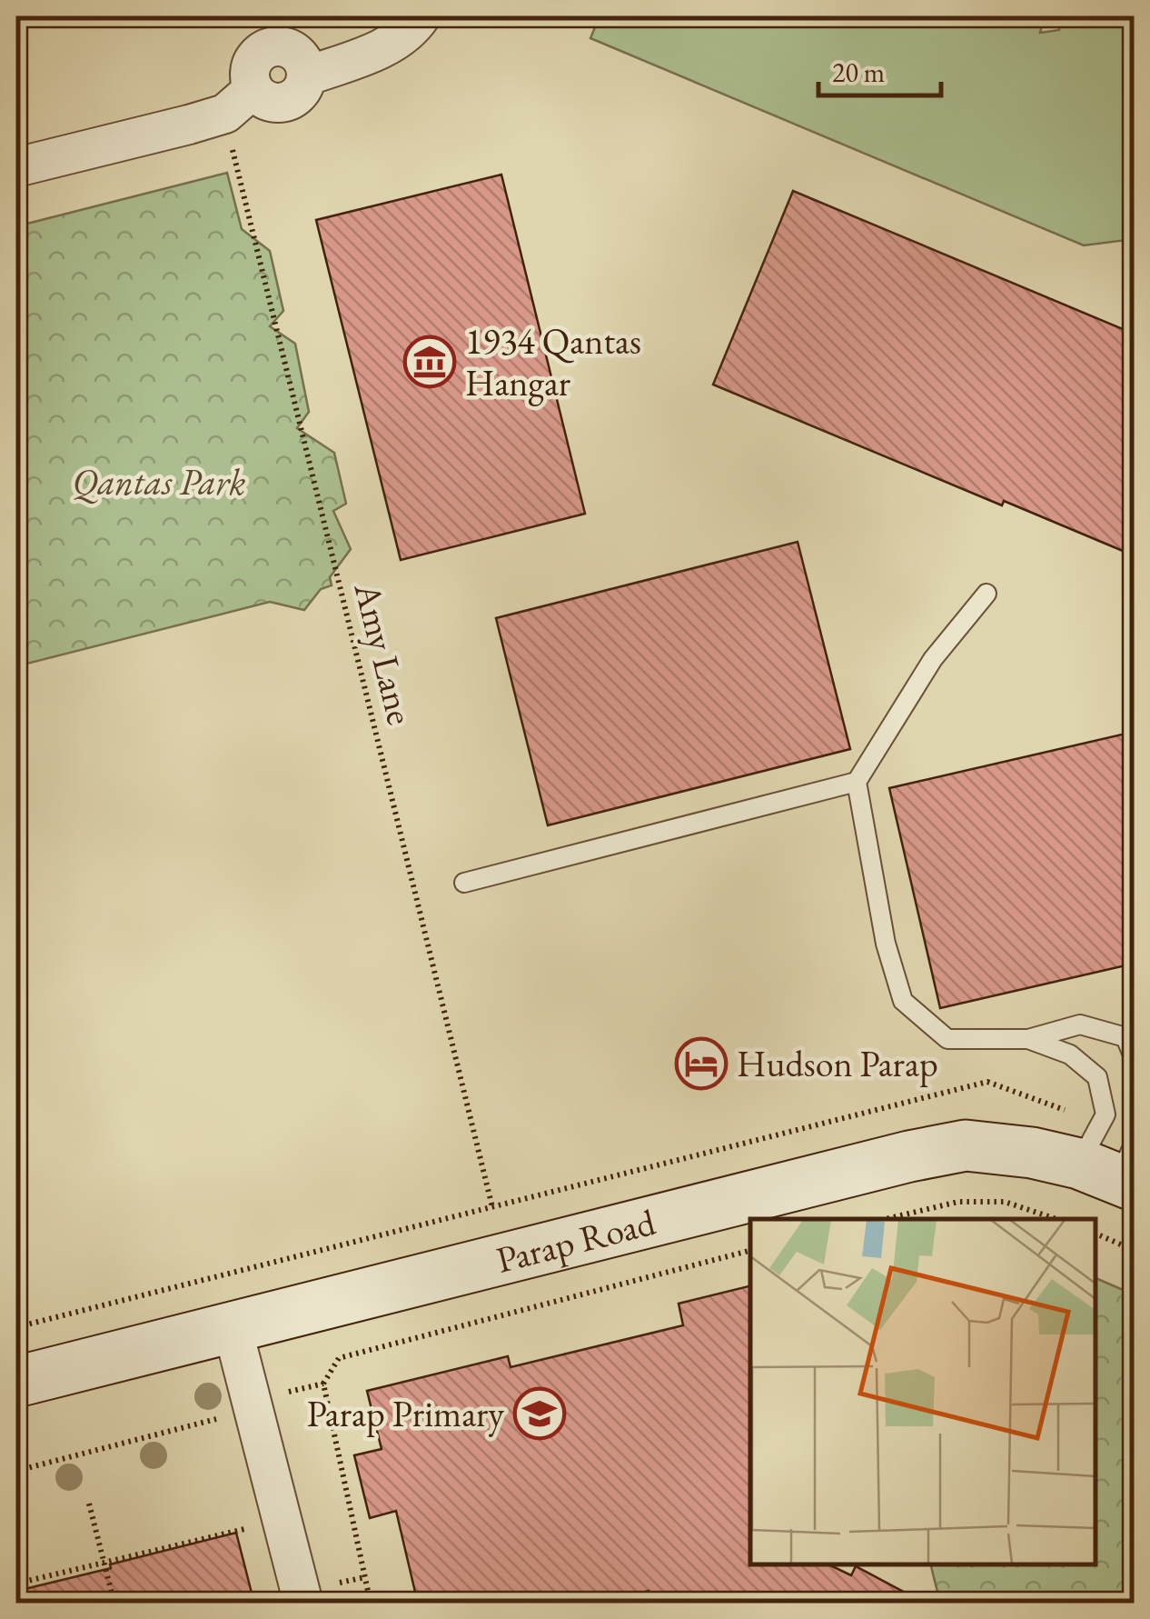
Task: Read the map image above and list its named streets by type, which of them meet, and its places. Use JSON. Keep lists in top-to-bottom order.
{
  "streets": {
    "street": ["Parap Road"],
    "path": ["Amy Lane"]
  },
  "parks": ["Qantas Park"],
  "places": {
    "museum": ["1934 Qantas Hangar"],
    "hotel": ["Hudson Parap"],
    "school or university": ["Parap Primary"]
  },
  "scale_bar": "20 m"
}
